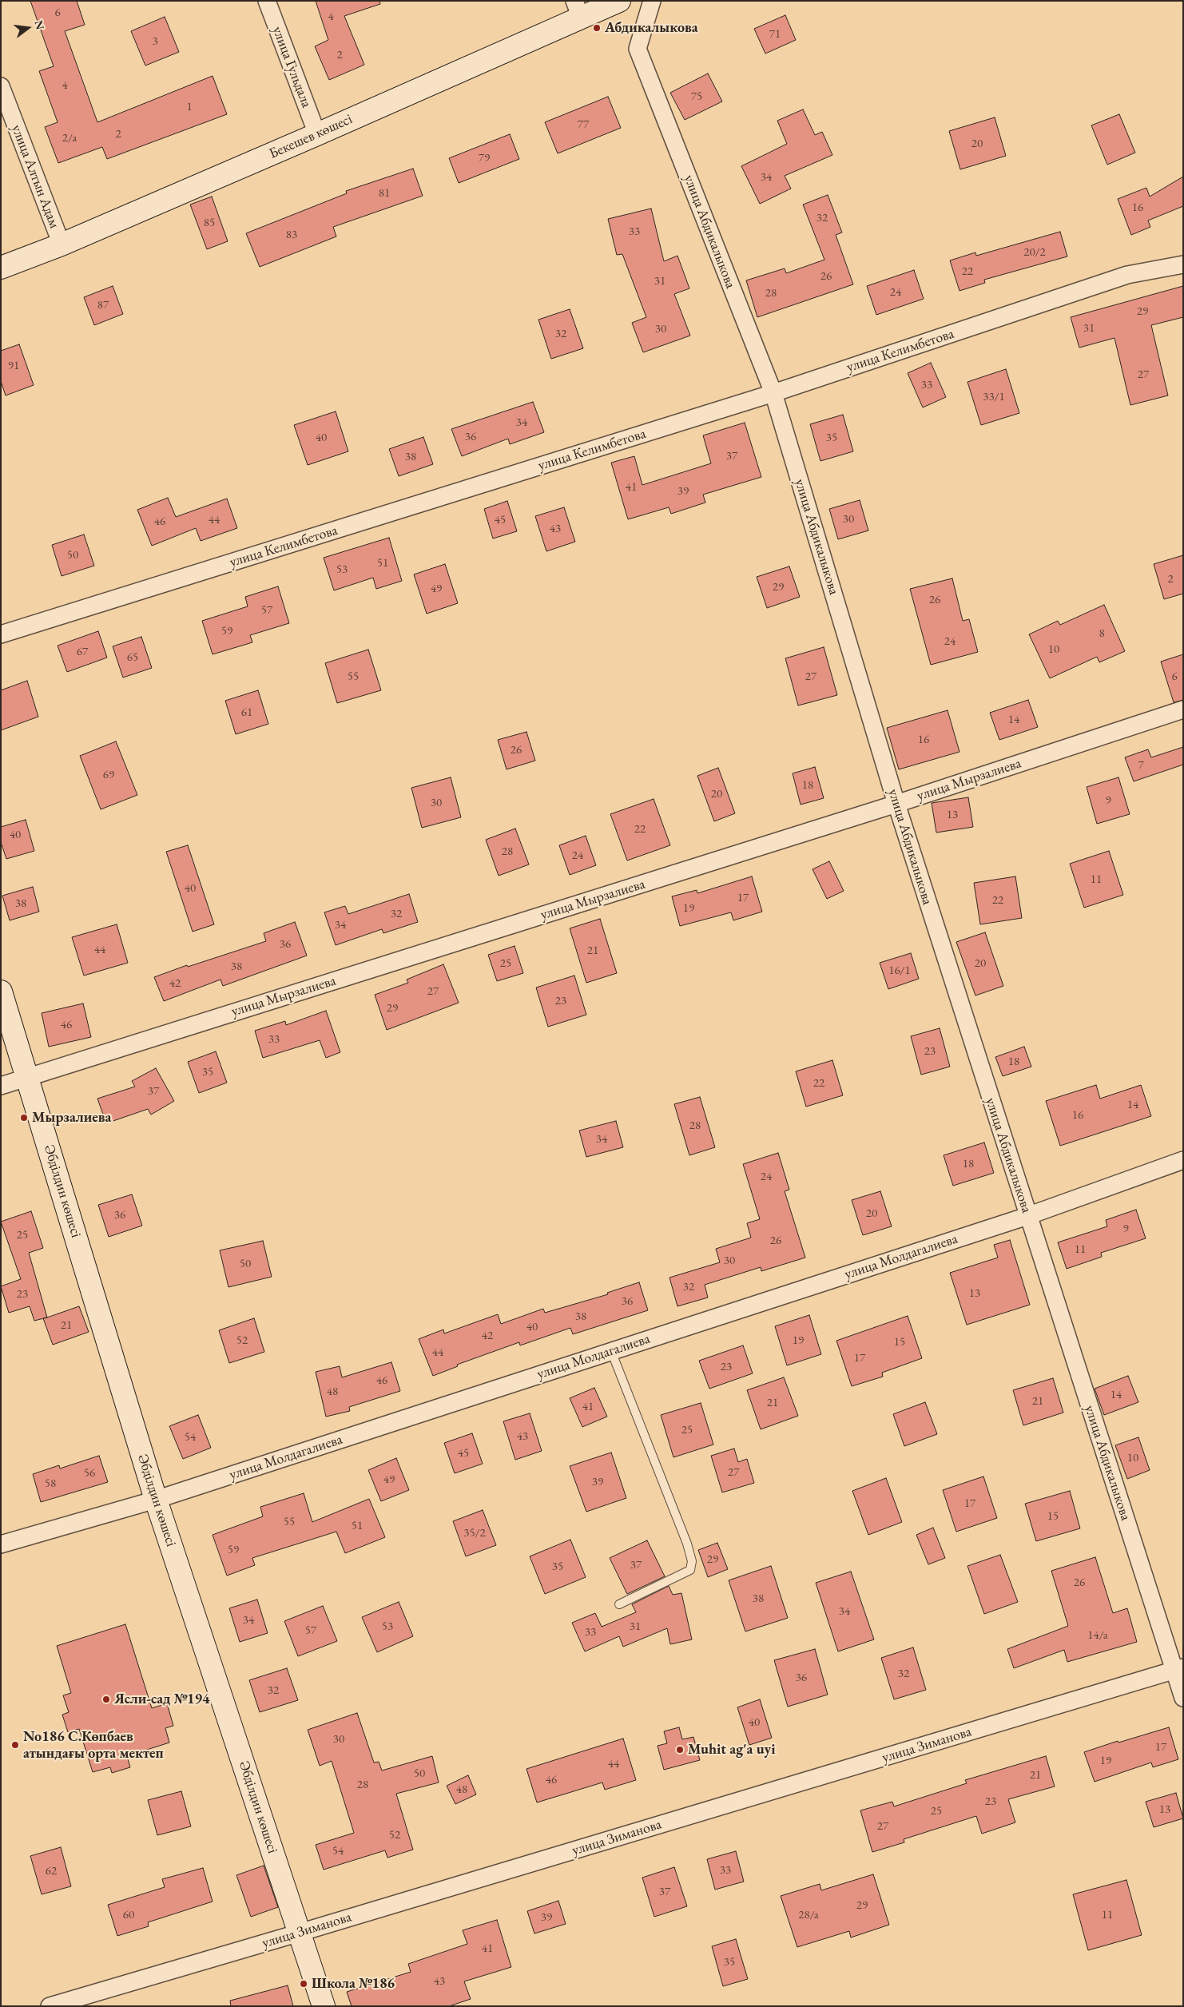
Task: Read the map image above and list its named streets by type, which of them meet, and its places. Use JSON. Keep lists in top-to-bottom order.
{
  "streets": {
    "main road": ["Бекешев көшесі", "Әбділдин көшесі"],
    "street": [
      "улица Гульдала",
      "улица Алтын Адам",
      "улица Абдикалыкова",
      "улица Келимбетова",
      "улица Мырзалиева",
      "улица Молдагалиева",
      "улица Зиманова"
    ]
  },
  "crossings": [
    ["улица Гульдала", "Бекешев көшесі"],
    ["Бекешев көшесі", "улица Алтын Адам"],
    ["улица Абдикалыкова", "улица Келимбетова"],
    ["улица Абдикалыкова", "улица Мырзалиева"],
    ["улица Абдикалыкова", "улица Молдагалиева"],
    ["улица Абдикалыкова", "улица Зиманова"],
    ["улица Мырзалиева", "Әбділдин көшесі"],
    ["Әбділдин көшесі", "улица Молдагалиева"],
    ["Әбділдин көшесі", "улица Зиманова"]
  ],
  "places": [
    "Абдикалыкова",
    "Мырзалиева",
    "Ясли-сад №194",
    "No186 С.Көпбаев атындағы орта мектеп",
    "Muhit ag'a uyi",
    "Школа №186"
  ],
  "house_numbers": [
    "6",
    "4",
    "71",
    "3",
    "2",
    "4",
    "75",
    "1",
    "77",
    "2",
    "2/а",
    "20",
    "79",
    "34",
    "81",
    "16",
    "32",
    "85",
    "33",
    "83",
    "20/2",
    "22",
    "26",
    "31",
    "24",
    "28",
    "87",
    "29",
    "31",
    "30",
    "32",
    "91",
    "27",
    "33",
    "33/1",
    "34",
    "36",
    "40",
    "35",
    "37",
    "38",
    "41",
    "39",
    "30",
    "44",
    "45",
    "46",
    "43",
    "50",
    "51",
    "53",
    "2",
    "29",
    "49",
    "26",
    "57",
    "59",
    "8",
    "24",
    "10",
    "67",
    "65",
    "55",
    "27",
    "6",
    "61",
    "14",
    "16",
    "26",
    "7",
    "69",
    "18",
    "20",
    "9",
    "30",
    "13",
    "22",
    "40",
    "28",
    "24",
    "11",
    "40",
    "17",
    "22",
    "38",
    "19",
    "32",
    "34",
    "36",
    "44",
    "21",
    "25",
    "20",
    "38",
    "16/1",
    "42",
    "27",
    "23",
    "29",
    "46",
    "33",
    "23",
    "18",
    "35",
    "22",
    "37",
    "14",
    "16",
    "28",
    "34",
    "18",
    "24",
    "20",
    "36",
    "9",
    "25",
    "26",
    "11",
    "30",
    "50",
    "32",
    "13",
    "23",
    "36",
    "38",
    "21",
    "40",
    "42",
    "52",
    "19",
    "15",
    "44",
    "17",
    "23",
    "46",
    "48",
    "14",
    "21",
    "21",
    "41",
    "25",
    "43",
    "54",
    "45",
    "10",
    "27",
    "56",
    "49",
    "39",
    "58",
    "17",
    "15",
    "55",
    "51",
    "35/2",
    "59",
    "29",
    "37",
    "35",
    "26",
    "38",
    "34",
    "34",
    "53",
    "31",
    "57",
    "33",
    "14/а",
    "32",
    "36",
    "32",
    "40",
    "30",
    "17",
    "19",
    "44",
    "50",
    "21",
    "46",
    "28",
    "48",
    "23",
    "13",
    "25",
    "27",
    "52",
    "54",
    "33",
    "62",
    "37",
    "29",
    "60",
    "28/а",
    "11",
    "39",
    "41",
    "35",
    "43"
  ],
  "north": "right"
}
